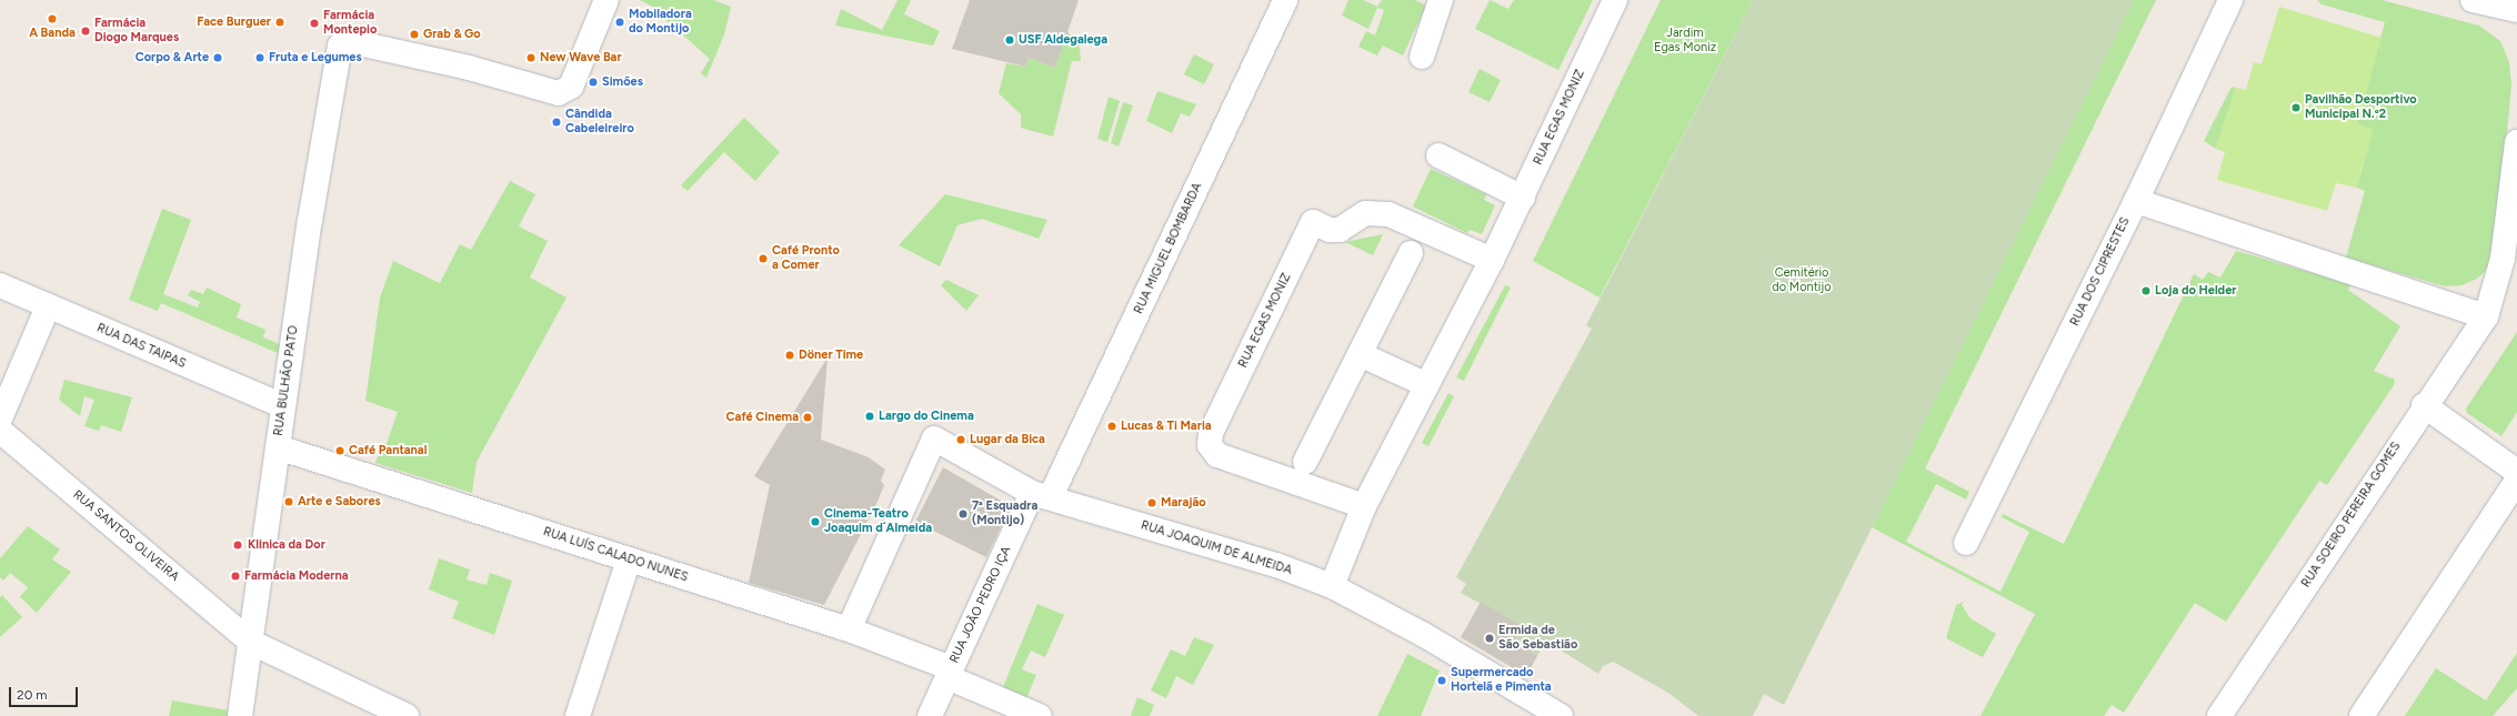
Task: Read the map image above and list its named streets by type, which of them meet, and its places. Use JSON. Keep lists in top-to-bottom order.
{
  "streets": {
    "street": [
      "RUA EGAS MONIZ",
      "RUA MIGUEL BOMBARDA",
      "RUA DOS CIPRESTES",
      "RUA DAS TAIPAS",
      "RUA BULHÃO PATO",
      "RUA SOEIRO PEREIRA GOMES",
      "RUA SANTOS OLIVEIRA",
      "RUA JOAQUIM DE ALMEIDA",
      "RUA LUÍS CALADO NUNES",
      "RUA JOÃO PEDRO IÇA"
    ]
  },
  "crossings": [
    ["RUA EGAS MONIZ", "RUA JOAQUIM DE ALMEIDA"],
    ["RUA MIGUEL BOMBARDA", "RUA JOAQUIM DE ALMEIDA"],
    ["RUA MIGUEL BOMBARDA", "RUA JOÃO PEDRO IÇA"],
    ["RUA DAS TAIPAS", "RUA BULHÃO PATO"],
    ["RUA BULHÃO PATO", "RUA SANTOS OLIVEIRA"],
    ["RUA BULHÃO PATO", "RUA LUÍS CALADO NUNES"],
    ["RUA JOAQUIM DE ALMEIDA", "RUA LUÍS CALADO NUNES"],
    ["RUA JOAQUIM DE ALMEIDA", "RUA JOÃO PEDRO IÇA"],
    ["RUA LUÍS CALADO NUNES", "RUA JOÃO PEDRO IÇA"]
  ],
  "parks": ["Jardim Egas Moniz", "Cemitério do Montijo"],
  "places": [
    "A Banda",
    "Face Burguer",
    "Mobiladora do Montijo",
    "Farmácia Montepio",
    "Farmácia Diogo Marques",
    "Grab & Go",
    "USF Aldegalega",
    "Corpo & Arte",
    "Fruta e Legumes",
    "New Wave Bar",
    "Simões",
    "Pavilhão Desportivo Municipal N.º2",
    "Cândida Cabeleireiro",
    "Café Pronto a Comer",
    "Loja do Helder",
    "Döner Time",
    "Largo do Cinema",
    "Café Cinema",
    "Lucas & Ti Maria",
    "Lugar da Bica",
    "Café Pantanal",
    "Arte e Sabores",
    "Marajão",
    "7ª Esquadra (Montijo)",
    "Cinema-Teatro Joaquim d´Almeida",
    "Klinica da Dor",
    "Farmácia Moderna",
    "Ermida de São Sebastião",
    "Supermercado Hortelã e Pimenta"
  ],
  "scale_bar": "20 m"
}
